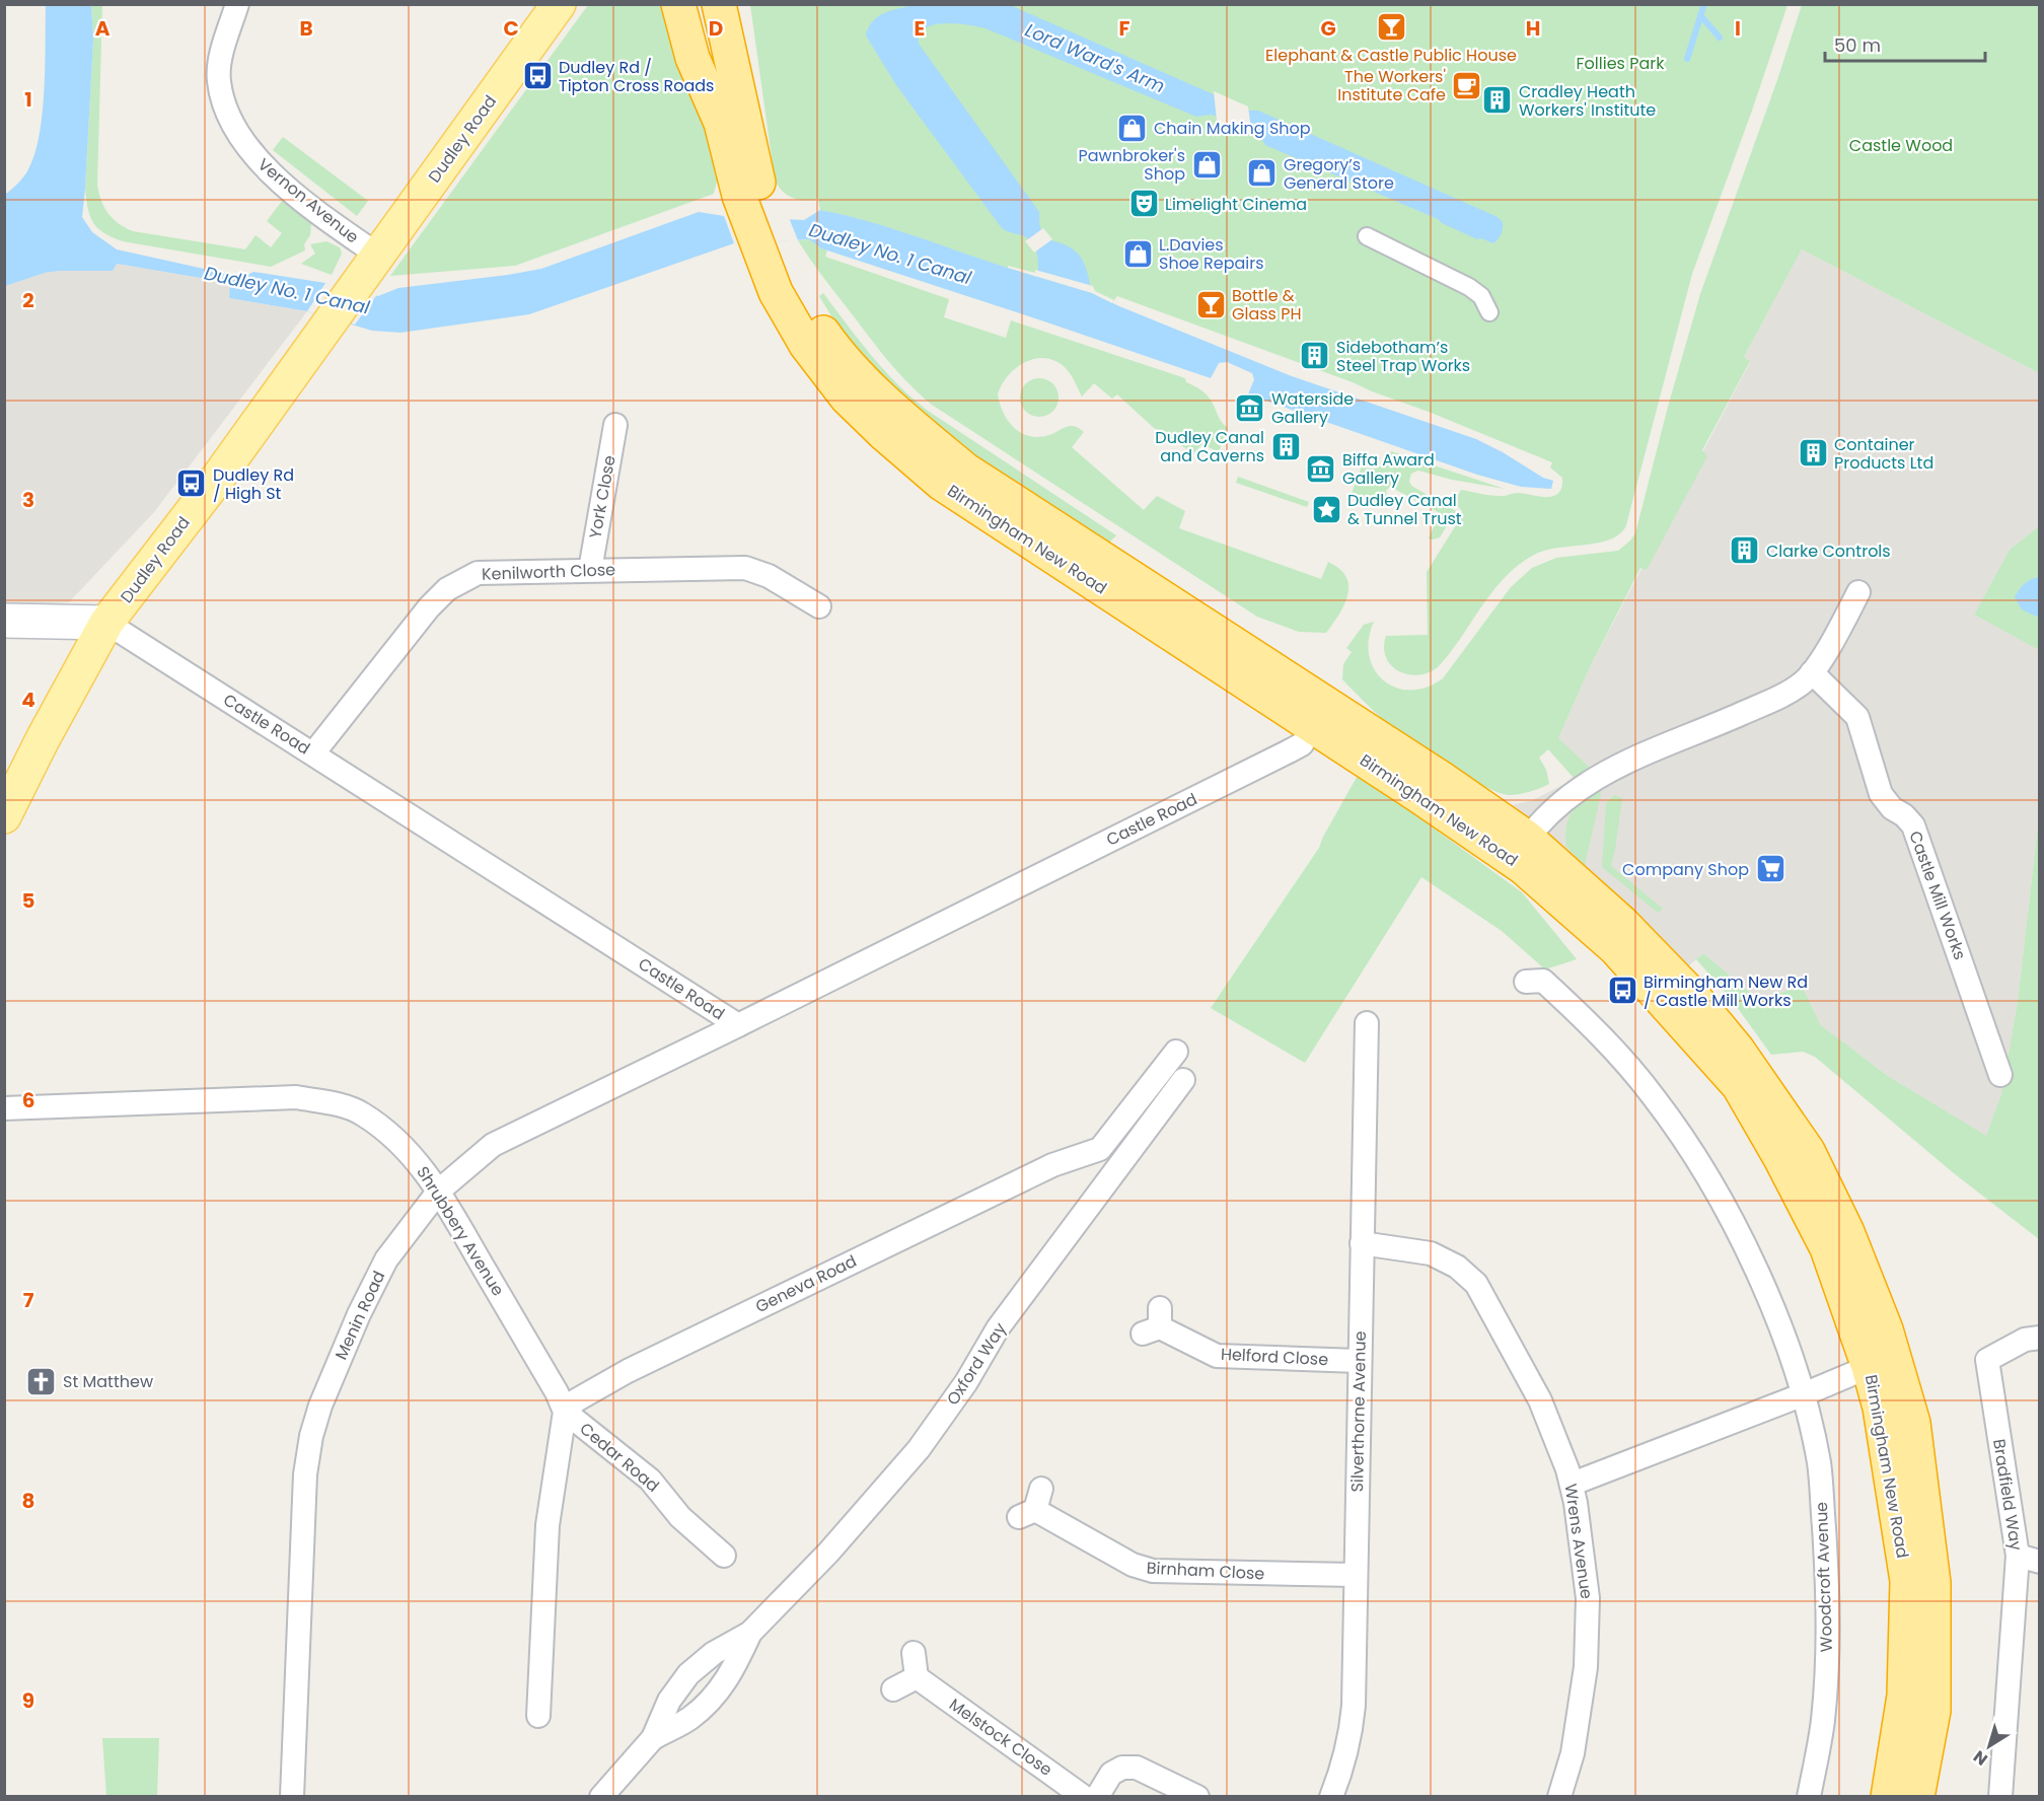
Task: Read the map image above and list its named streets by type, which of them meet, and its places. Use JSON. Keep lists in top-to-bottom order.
{
  "streets": {
    "highway": ["Birmingham New Road"],
    "main road": ["Dudley Road"],
    "street": [
      "Vernon Avenue",
      "York Close",
      "Kenilworth Close",
      "Castle Road",
      "Castle Mill Works",
      "Shrubbery Avenue",
      "Geneva Road",
      "Menin Road",
      "Helford Close",
      "Oxford Way",
      "Silverthorne Avenue",
      "Cedar Road",
      "Bradfield Way",
      "Wrens Avenue",
      "Birnham Close",
      "Woodcroft Avenue",
      "Melstock Close"
    ]
  },
  "crossings": [
    ["Dudley Road", "Vernon Avenue"],
    ["Dudley Road", "Castle Road"],
    ["York Close", "Kenilworth Close"],
    ["Birmingham New Road", "Castle Road"],
    ["Kenilworth Close", "Castle Road"],
    ["Castle Road", "Menin Road"],
    ["Shrubbery Avenue", "Geneva Road"],
    ["Shrubbery Avenue", "Menin Road"],
    ["Shrubbery Avenue", "Cedar Road"],
    ["Geneva Road", "Cedar Road"],
    ["Helford Close", "Silverthorne Avenue"],
    ["Silverthorne Avenue", "Wrens Avenue"],
    ["Silverthorne Avenue", "Birnham Close"]
  ],
  "water": ["Lord Ward's Arm", "Dudley No. 1 Canal"],
  "parks": ["Follies Park", "Castle Wood"],
  "places": {
    "bar": ["Elephant & Castle Public House", "Bottle & Glass PH"],
    "bus stop": ["Dudley Rd / Tipton Cross Roads", "Dudley Rd / High St", "Birmingham New Rd / Castle Mill Works"],
    "cafe": ["The Workers' Institute Cafe"],
    "building": [
      "Cradley Heath Workers' Institute",
      "Sidebotham’s Steel Trap Works",
      "Dudley Canal and Caverns",
      "Container Products Ltd",
      "Clarke Controls"
    ],
    "shop": [
      "Chain Making Shop",
      "Pawnbroker's Shop",
      "Gregory’s General Store",
      "L.Davies Shoe Repairs"
    ],
    "theatre": ["Limelight Cinema"],
    "museum": ["Waterside Gallery", "Biffa Award Gallery"],
    "place": ["Dudley Canal & Tunnel Trust"],
    "supermarket": ["Company Shop"],
    "church": ["St Matthew"]
  },
  "scale_bar": "50 m",
  "north": "bottom left",
  "grid": {
    "columns": [
      "A",
      "B",
      "C",
      "D",
      "E",
      "F",
      "G",
      "H",
      "I"
    ],
    "rows": [
      "1",
      "2",
      "3",
      "4",
      "5",
      "6",
      "7",
      "8",
      "9"
    ]
  }
}
